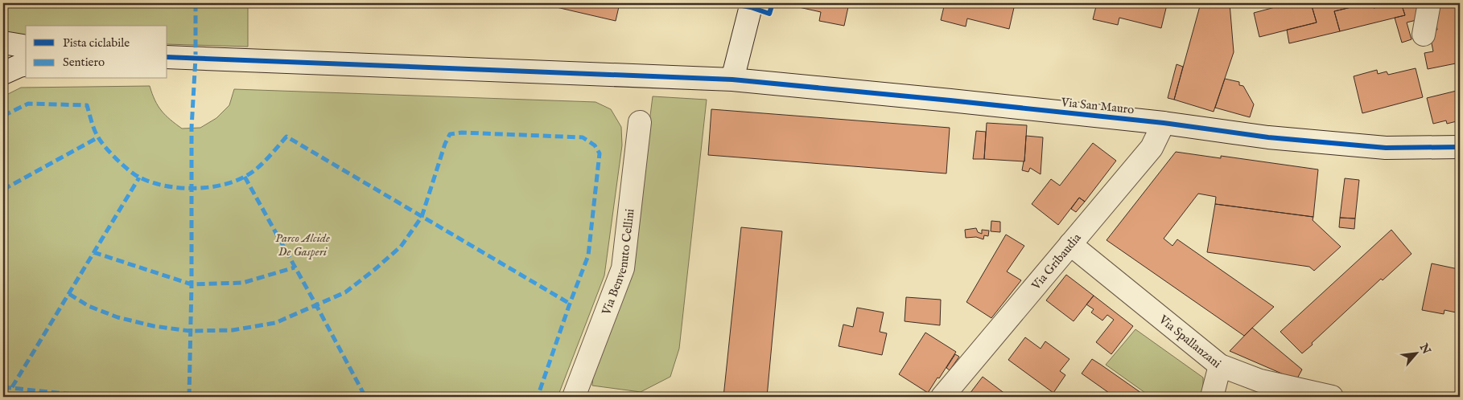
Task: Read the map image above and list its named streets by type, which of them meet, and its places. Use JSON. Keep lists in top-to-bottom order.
{
  "streets": {
    "street": [
      "Via San Mauro",
      "Via Benvenuto Cellini",
      "Via Gribaudia",
      "Via Spallanzani"
    ]
  },
  "crossings": [
    ["Via San Mauro", "Via Gribaudia"],
    ["Via Gribaudia", "Via Spallanzani"]
  ],
  "parks": ["Parco Alcide De Gasperi"],
  "legend": ["Pista ciclabile", "Sentiero"],
  "north": "top right"
}
